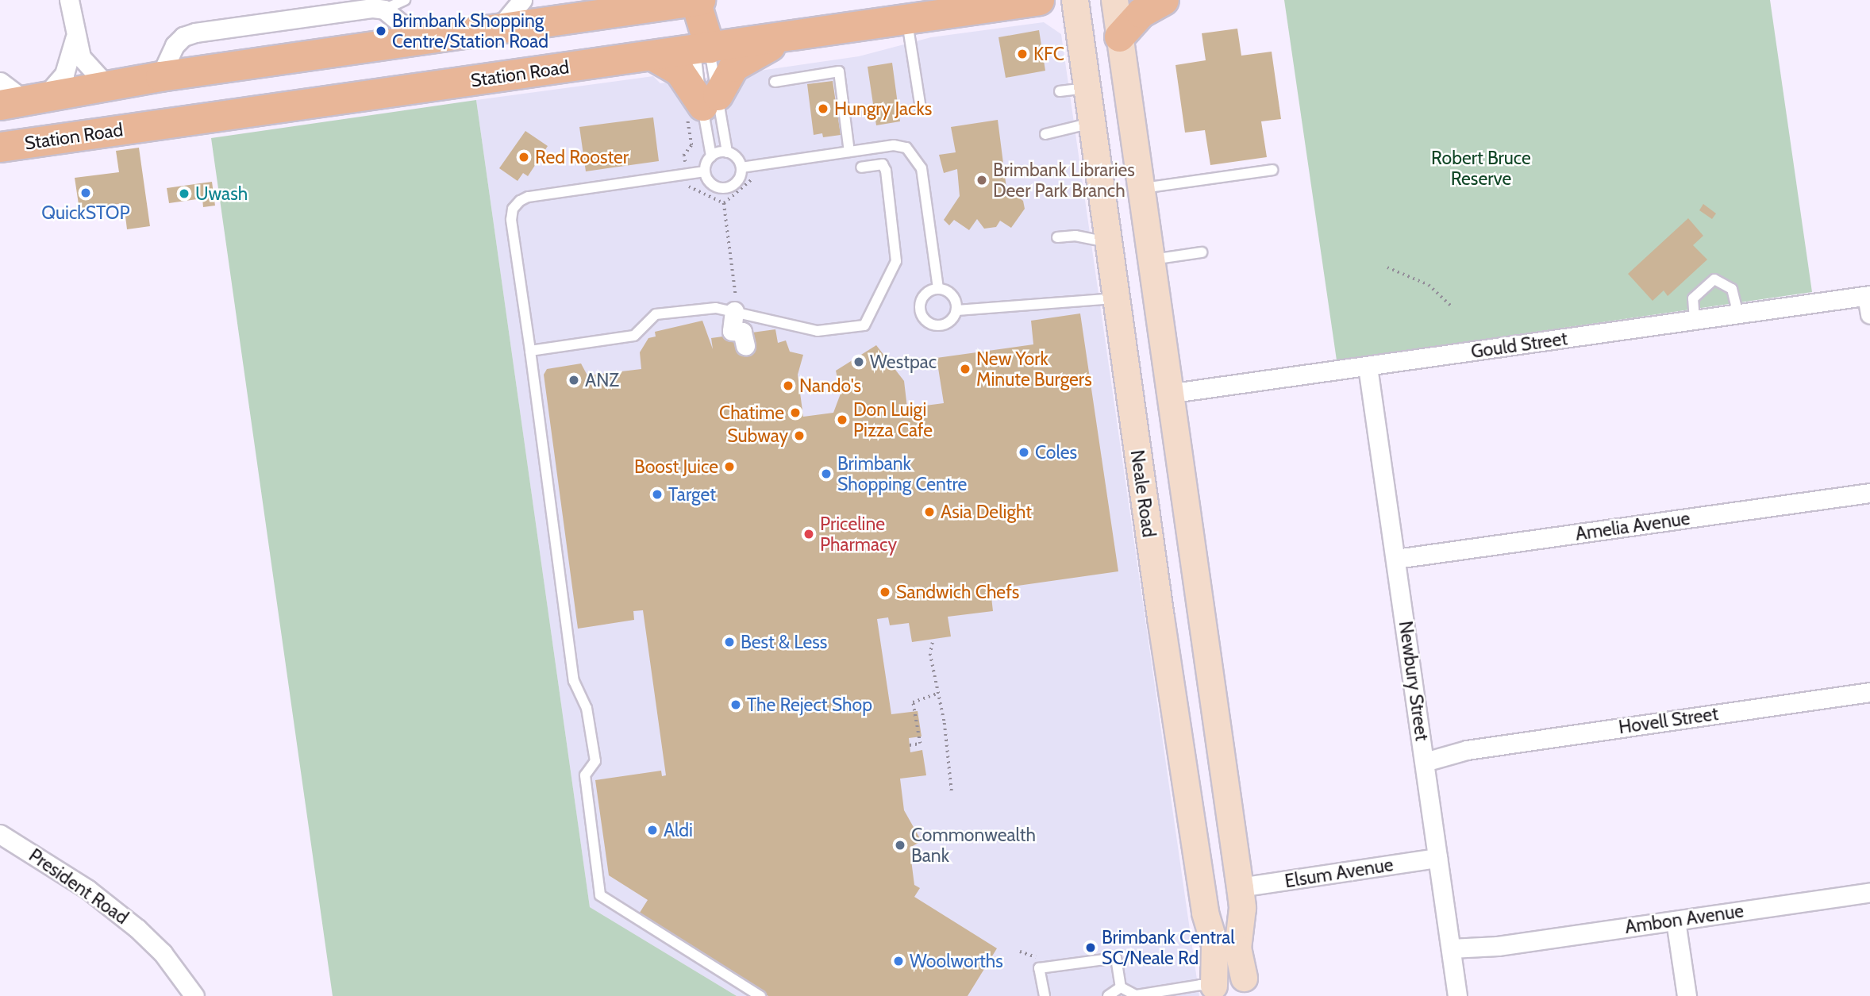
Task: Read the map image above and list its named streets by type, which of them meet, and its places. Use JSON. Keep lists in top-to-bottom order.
{
  "streets": {
    "main road": ["Station Road"],
    "street": [
      "Gould Street",
      "Neale Road",
      "Amelia Avenue",
      "Newbury Street",
      "Hovell Street",
      "Elsum Avenue",
      "President Road",
      "Ambon Avenue"
    ]
  },
  "crossings": [
    ["Gould Street", "Newbury Street"],
    ["Amelia Avenue", "Newbury Street"],
    ["Newbury Street", "Hovell Street"],
    ["Newbury Street", "Elsum Avenue"],
    ["Newbury Street", "Ambon Avenue"]
  ],
  "parks": ["Robert Bruce Reserve"],
  "places": [
    "Brimbank Shopping Centre/Station Road",
    "KFC",
    "Hungry Jacks",
    "Red Rooster",
    "Brimbank Libraries Deer Park Branch",
    "QuickSTOP",
    "Uwash",
    "Westpac",
    "New York Minute Burgers",
    "ANZ",
    "Nando's",
    "Chatime",
    "Don Luigi Pizza Cafe",
    "Subway",
    "Coles",
    "Boost Juice",
    "Brimbank Shopping Centre",
    "Target",
    "Asia Delight",
    "Priceline Pharmacy",
    "Sandwich Chefs",
    "Best & Less",
    "The Reject Shop",
    "Aldi",
    "Commonwealth Bank",
    "Brimbank Central SC/Neale Rd",
    "Woolworths"
  ]
}
